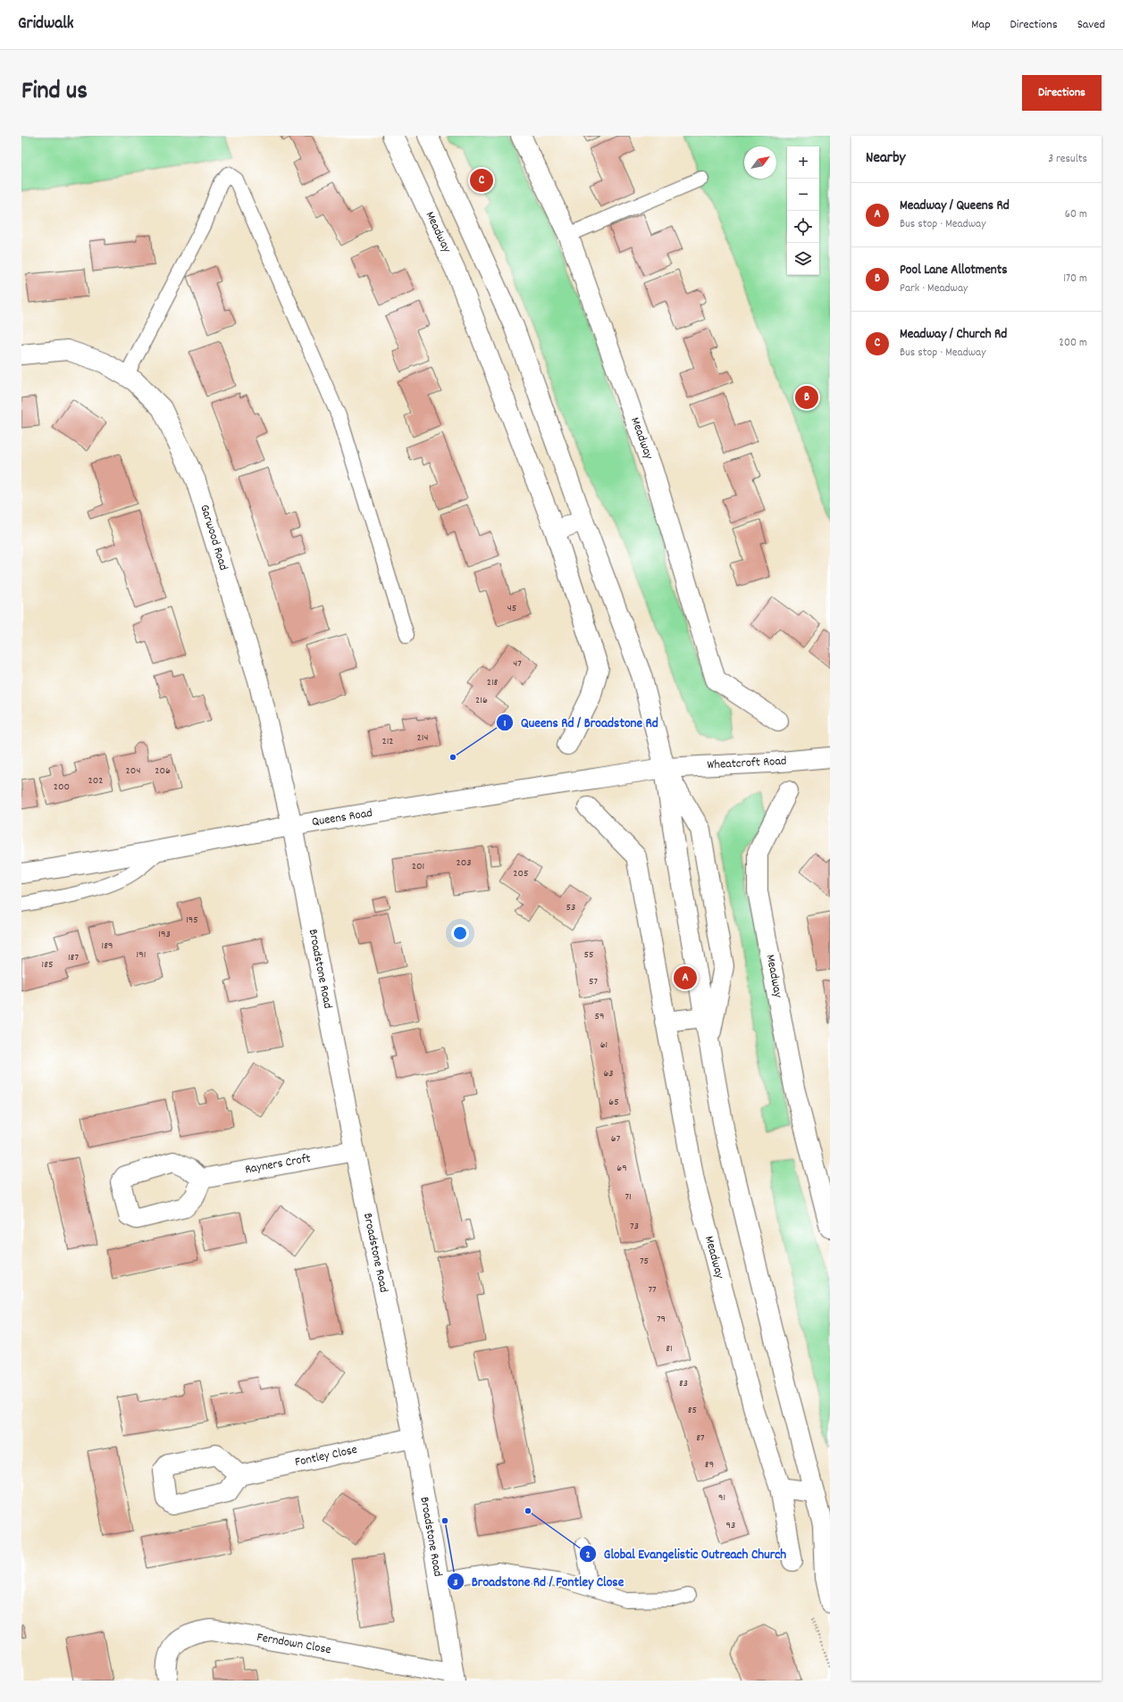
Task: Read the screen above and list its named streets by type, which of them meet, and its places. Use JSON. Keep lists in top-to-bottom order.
{
  "streets": {
    "street": [
      "Meadway",
      "Garwood Road",
      "Wheatcroft Road",
      "Queens Road",
      "Broadstone Road",
      "Rayners Croft",
      "Fontley Close",
      "Ferndown Close"
    ]
  },
  "crossings": [
    ["Garwood Road", "Queens Road"],
    ["Garwood Road", "Broadstone Road"],
    ["Wheatcroft Road", "Queens Road"],
    ["Queens Road", "Broadstone Road"],
    ["Broadstone Road", "Rayners Croft"],
    ["Broadstone Road", "Fontley Close"],
    ["Broadstone Road", "Ferndown Close"]
  ],
  "places": ["Queens Rd / Broadstone Rd", "Global Evangelistic Outreach Church", "Broadstone Rd / Fontley Close"],
  "house_numbers": [
    "45",
    "47",
    "218",
    "216",
    "214",
    "212",
    "204",
    "206",
    "202",
    "200",
    "203",
    "201",
    "205",
    "53",
    "195",
    "193",
    "189",
    "191",
    "55",
    "187",
    "185",
    "57",
    "59",
    "61",
    "63",
    "65",
    "67",
    "69",
    "71",
    "73",
    "75",
    "77",
    "79",
    "81",
    "83",
    "85",
    "87",
    "89",
    "91",
    "93"
  ],
  "north": "top right",
  "page": {
    "header": "Gridwalk",
    "nav": ["Map", "Directions", "Saved"],
    "title": "Find us",
    "buttons": "Directions",
    "heading": ["Nearby", "3 results"],
    "map_buttons": ["+", "−"],
    "pins": ["C", "B", "A"],
    "list": [
      {
        "mark": "A",
        "name": "Meadway / Queens Rd",
        "note": "Bus stop · Meadway",
        "value": "60 m"
      },
      {
        "mark": "B",
        "name": "Pool Lane Allotments",
        "note": "Park · Meadway",
        "value": "170 m"
      },
      {
        "mark": "C",
        "name": "Meadway / Church Rd",
        "note": "Bus stop · Meadway",
        "value": "200 m"
      }
    ]
  }
}
